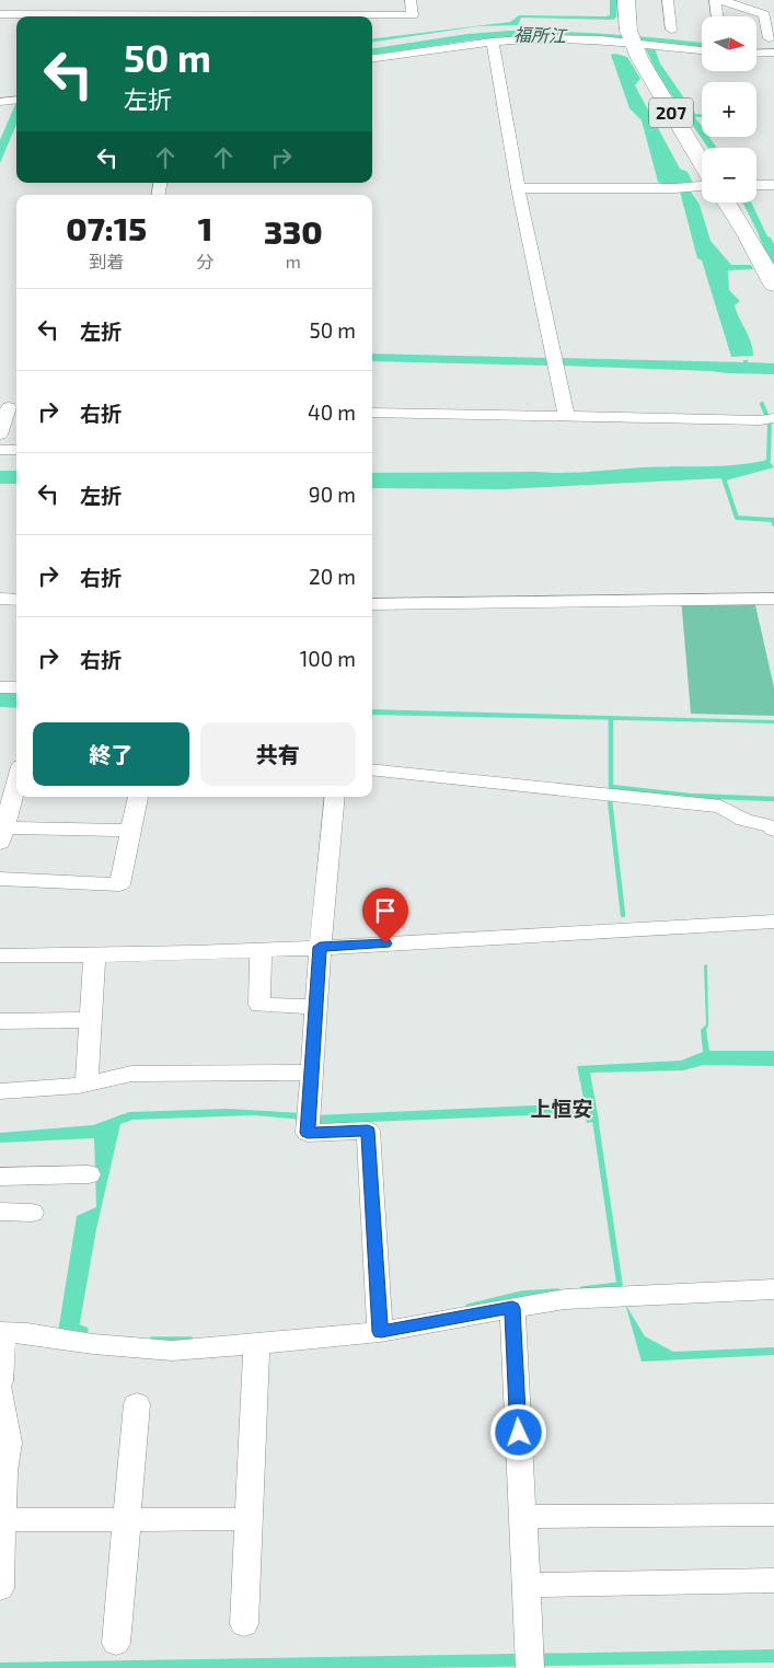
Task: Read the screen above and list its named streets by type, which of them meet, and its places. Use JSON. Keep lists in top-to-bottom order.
{
  "streets": {
    "highway": ["207"]
  },
  "districts": ["上恒安"],
  "water": ["福所江"],
  "north": "right",
  "page": {
    "map_buttons": ["+", "−"],
    "turn": ["50 m", "左折"],
    "eta": [
      "07:15",
      "到着",
      "1",
      "分",
      "330",
      "m"
    ],
    "list": [
      {
        "name": "左折",
        "value": "50 m"
      },
      {
        "name": "右折",
        "value": "40 m"
      },
      {
        "name": "左折",
        "value": "90 m"
      },
      {
        "name": "右折",
        "value": "20 m"
      },
      {
        "name": "右折",
        "value": "100 m"
      }
    ],
    "buttons": ["終了", "共有"]
  }
}
